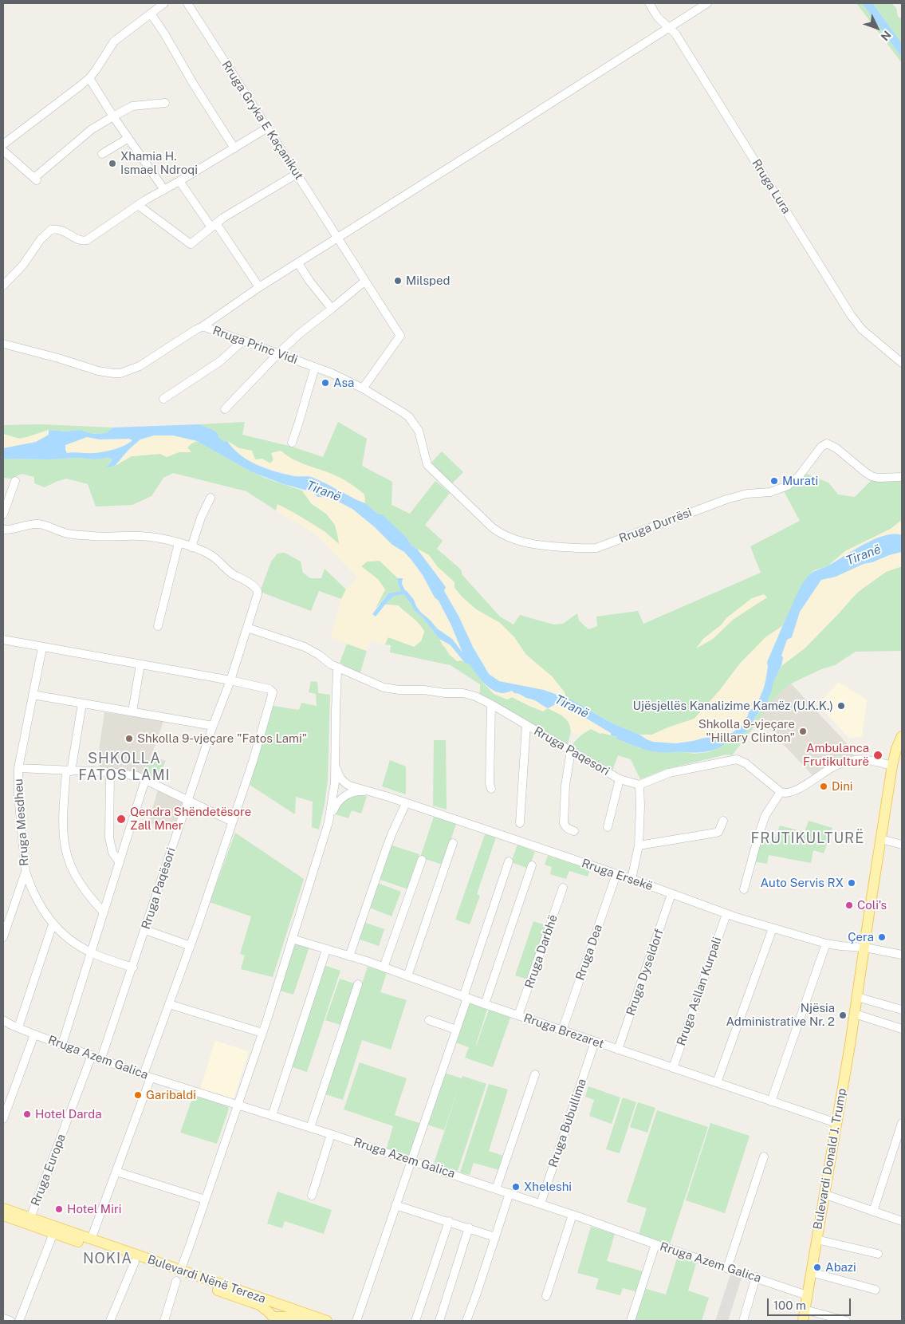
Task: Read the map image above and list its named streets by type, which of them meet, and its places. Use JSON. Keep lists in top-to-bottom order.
{
  "streets": {
    "main road": ["Bulevardi Donald J. Trump", "Bulevardi Nënë Tereza"],
    "street": [
      "Rruga Gryka E Kaçanikut",
      "Rruga Lura",
      "Rruga Princ Vidi",
      "Rruga Durrësi",
      "Rruga Paqesori",
      "Rruga Mesdheu",
      "Rruga Ersekë",
      "Rruga Paqësori",
      "Rruga Darbhë",
      "Rruga Dea",
      "Rruga Dyseldorf",
      "Rruga Asllan Kurpali",
      "Rruga Brezaret",
      "Rruga Azem Galica",
      "Rruga Bubullima",
      "Rruga Europa"
    ]
  },
  "crossings": [
    ["Rruga Gryka E Kaçanikut", "Rruga Princ Vidi"],
    ["Rruga Princ Vidi", "Rruga Durrësi"],
    ["Rruga Paqesori", "Rruga Paqësori"],
    ["Rruga Mesdheu", "Rruga Paqësori"],
    ["Rruga Ersekë", "Rruga Dea"],
    ["Rruga Ersekë", "Rruga Dyseldorf"],
    ["Rruga Ersekë", "Rruga Asllan Kurpali"],
    ["Rruga Ersekë", "Bulevardi Donald J. Trump"],
    ["Rruga Paqësori", "Rruga Azem Galica"],
    ["Rruga Darbhë", "Rruga Brezaret"],
    ["Rruga Dea", "Rruga Brezaret"],
    ["Rruga Dyseldorf", "Rruga Brezaret"],
    ["Rruga Asllan Kurpali", "Rruga Brezaret"],
    ["Rruga Brezaret", "Rruga Bubullima"],
    ["Rruga Brezaret", "Bulevardi Donald J. Trump"],
    ["Rruga Azem Galica", "Rruga Bubullima"],
    ["Rruga Azem Galica", "Bulevardi Donald J. Trump"],
    ["Rruga Azem Galica", "Rruga Europa"],
    ["Rruga Europa", "Bulevardi Nënë Tereza"]
  ],
  "districts": ["SHKOLLA FATOS LAMI", "FRUTIKULTURË", "NOKIA"],
  "water": ["Tiranë"],
  "places": [
    "Xhamia H. Ismael Ndroqi",
    "Milsped",
    "Asa",
    "Murati",
    "Ujësjellës Kanalizime Kamëz (U.K.K.)",
    "Shkolla 9-vjeçare \"Hillary Clinton\"",
    "Shkolla 9-vjeçare \"Fatos Lami\"",
    "Ambulanca Frutikulturë",
    "Dini",
    "Qendra Shëndetësore Zall Mner",
    "Auto Servis RX",
    "Coli's",
    "Çera",
    "Njësia Administrative Nr. 2",
    "Garibaldi",
    "Hotel Darda",
    "Xheleshi",
    "Hotel Miri",
    "Abazi"
  ],
  "scale_bar": "100 m",
  "north": "bottom right"
}
